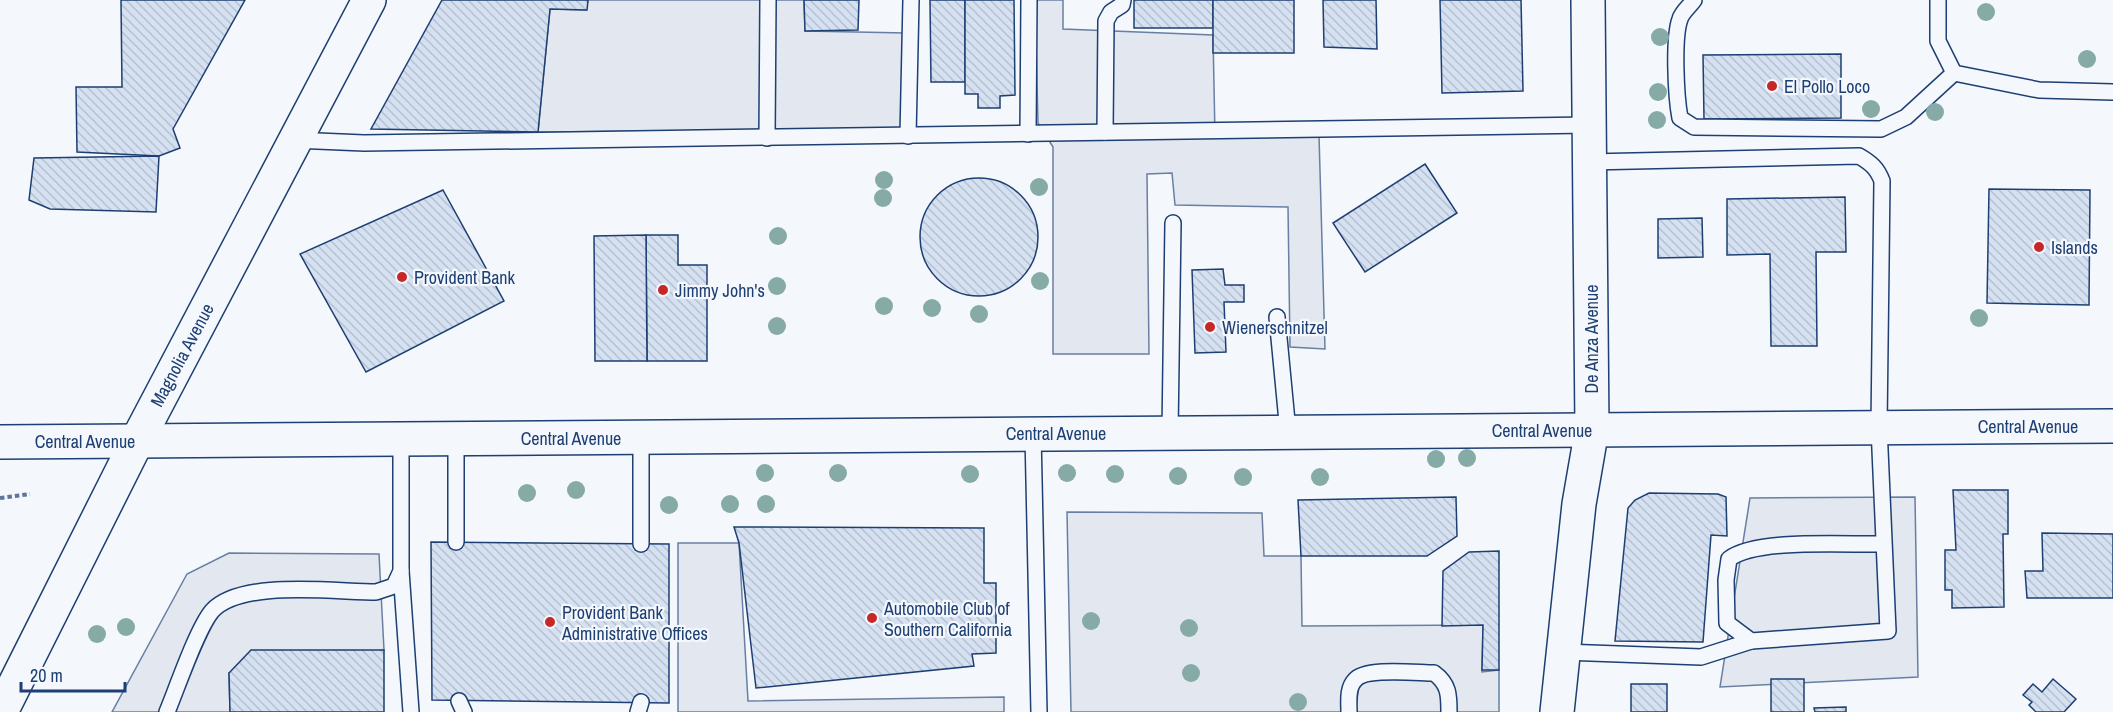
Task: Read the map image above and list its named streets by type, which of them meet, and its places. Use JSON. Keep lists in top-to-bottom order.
{
  "streets": {
    "main road": ["De Anza Avenue", "Magnolia Avenue", "Central Avenue"]
  },
  "crossings": [
    ["De Anza Avenue", "Central Avenue"],
    ["Magnolia Avenue", "Central Avenue"]
  ],
  "places": [
    "El Pollo Loco",
    "Islands",
    "Provident Bank",
    "Jimmy John's",
    "Wienerschnitzel",
    "Automobile Club of Southern California",
    "Provident Bank Administrative Offices"
  ],
  "scale_bar": "20 m"
}
